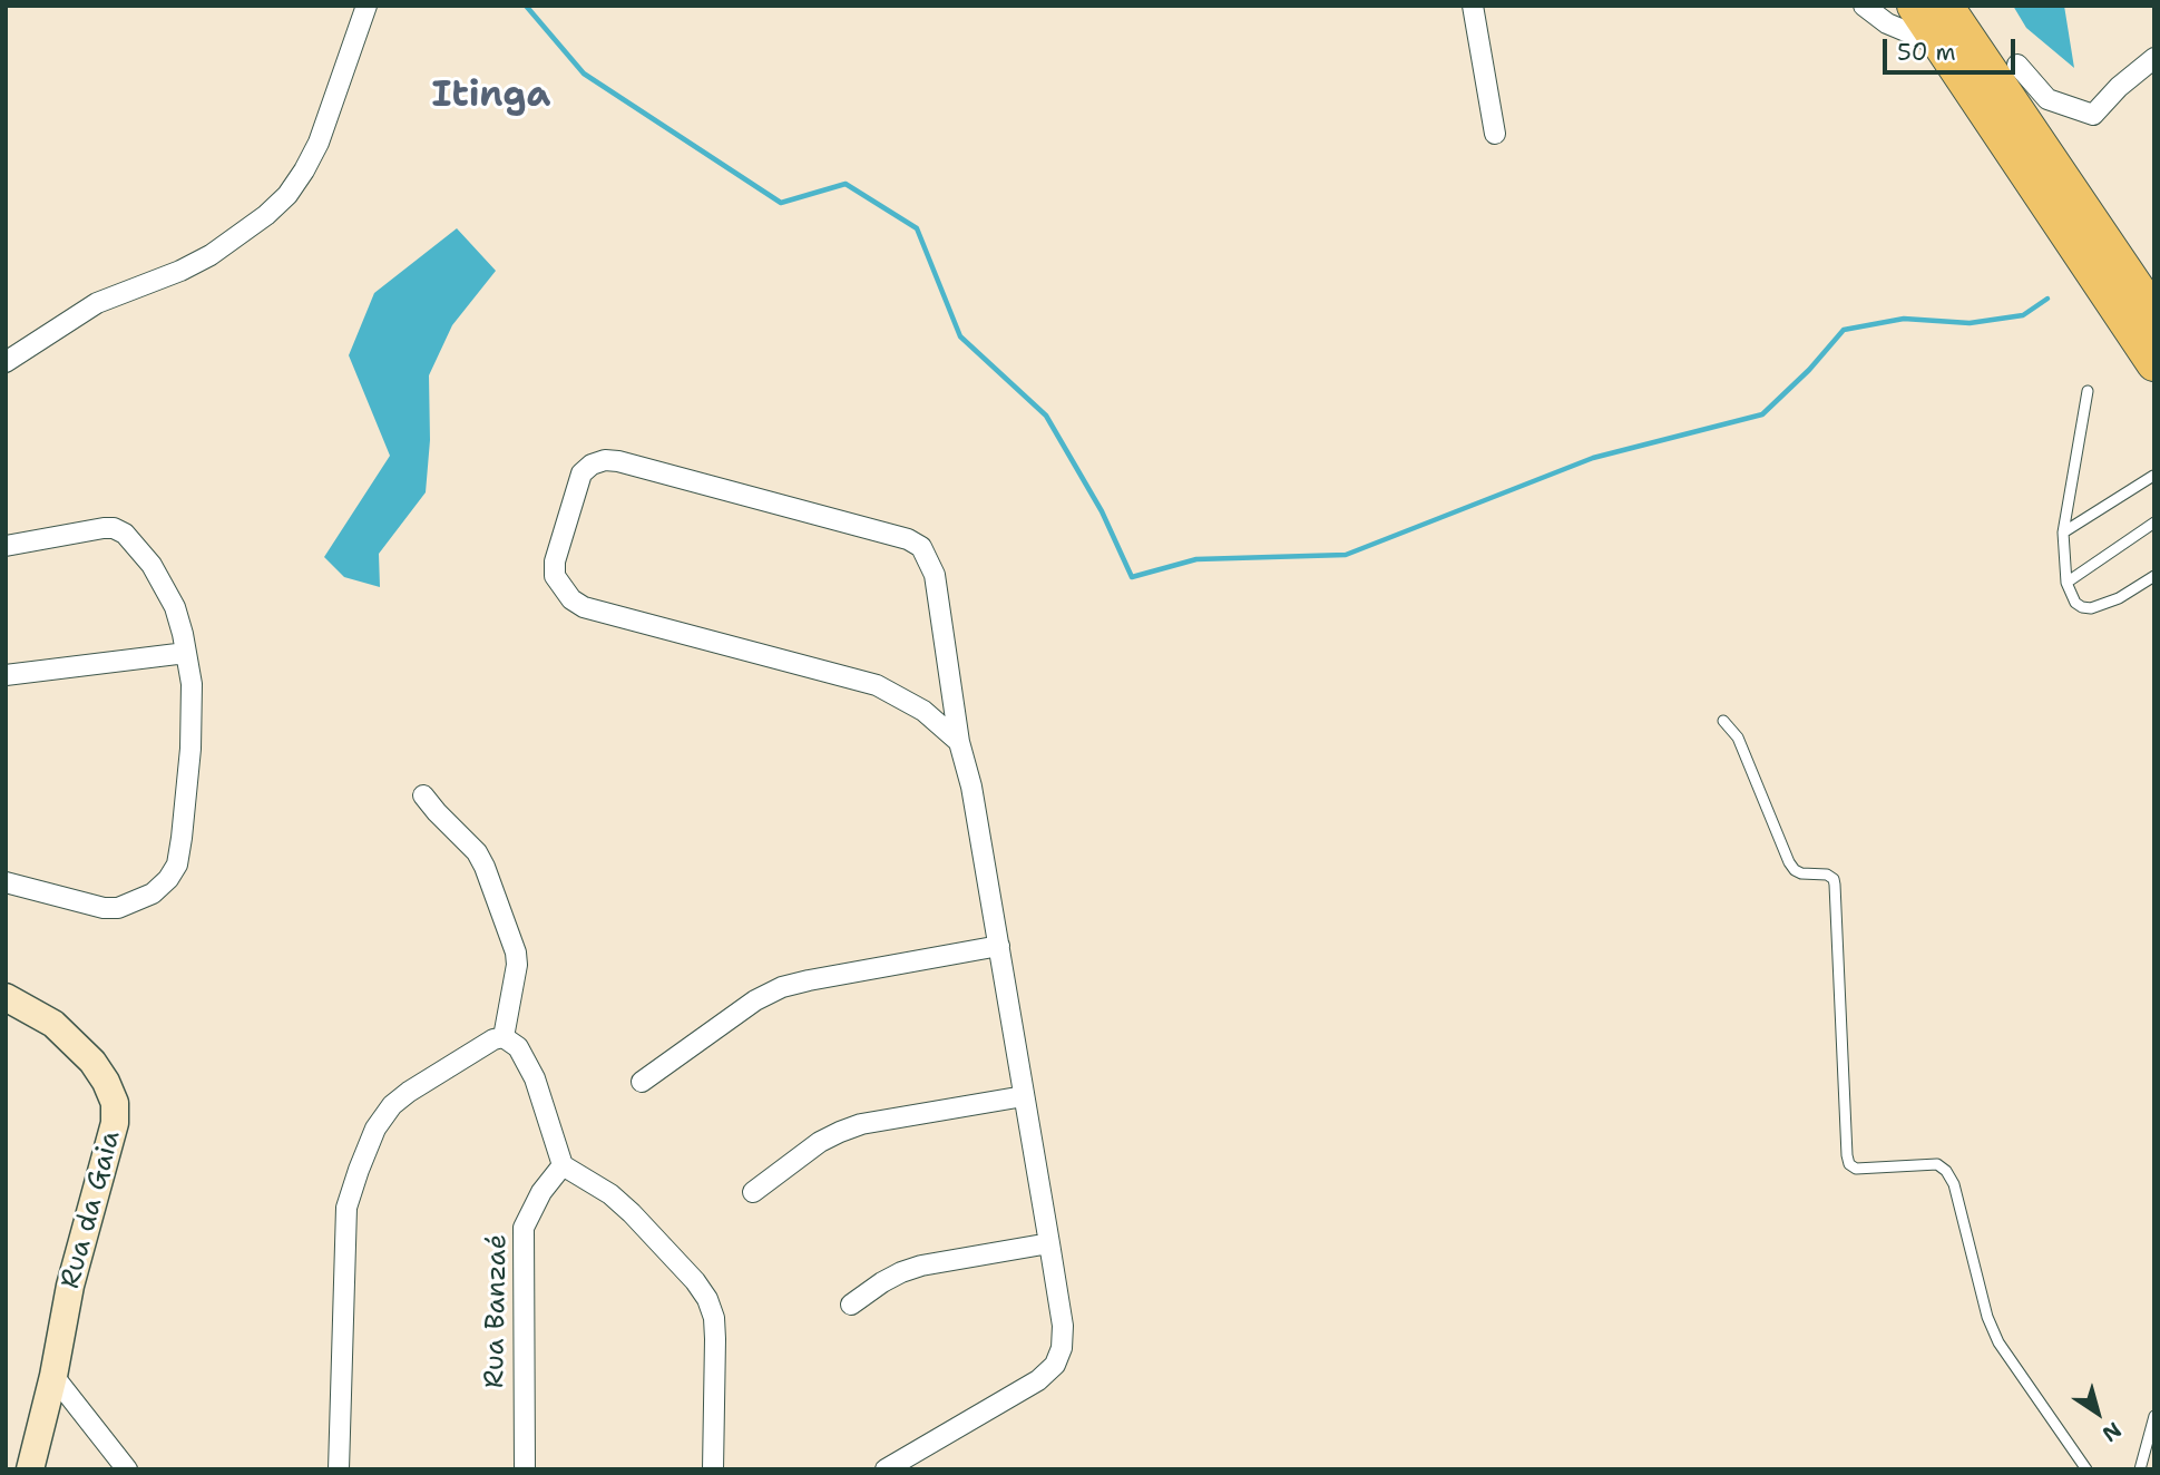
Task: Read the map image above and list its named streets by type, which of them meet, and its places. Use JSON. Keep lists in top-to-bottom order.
{
  "streets": {
    "main road": ["Rua da Gaia"],
    "street": ["Rua Banzaé"]
  },
  "districts": ["Itinga"],
  "scale_bar": "50 m",
  "north": "bottom right"
}
